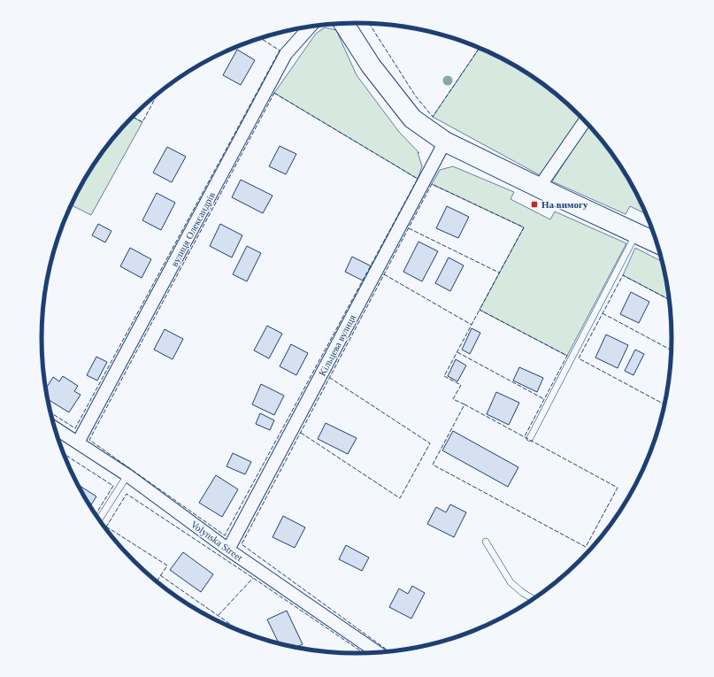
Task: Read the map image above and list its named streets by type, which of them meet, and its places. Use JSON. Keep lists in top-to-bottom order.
{
  "streets": {
    "street": ["вулиця Олександрів", "Кільцева вулиця", "Volynska Street"]
  },
  "crossings": [
    ["вулиця Олександрів", "Volynska Street"],
    ["Кільцева вулиця", "Volynska Street"]
  ],
  "places": {
    "transit": ["На вимогу"]
  }
}
